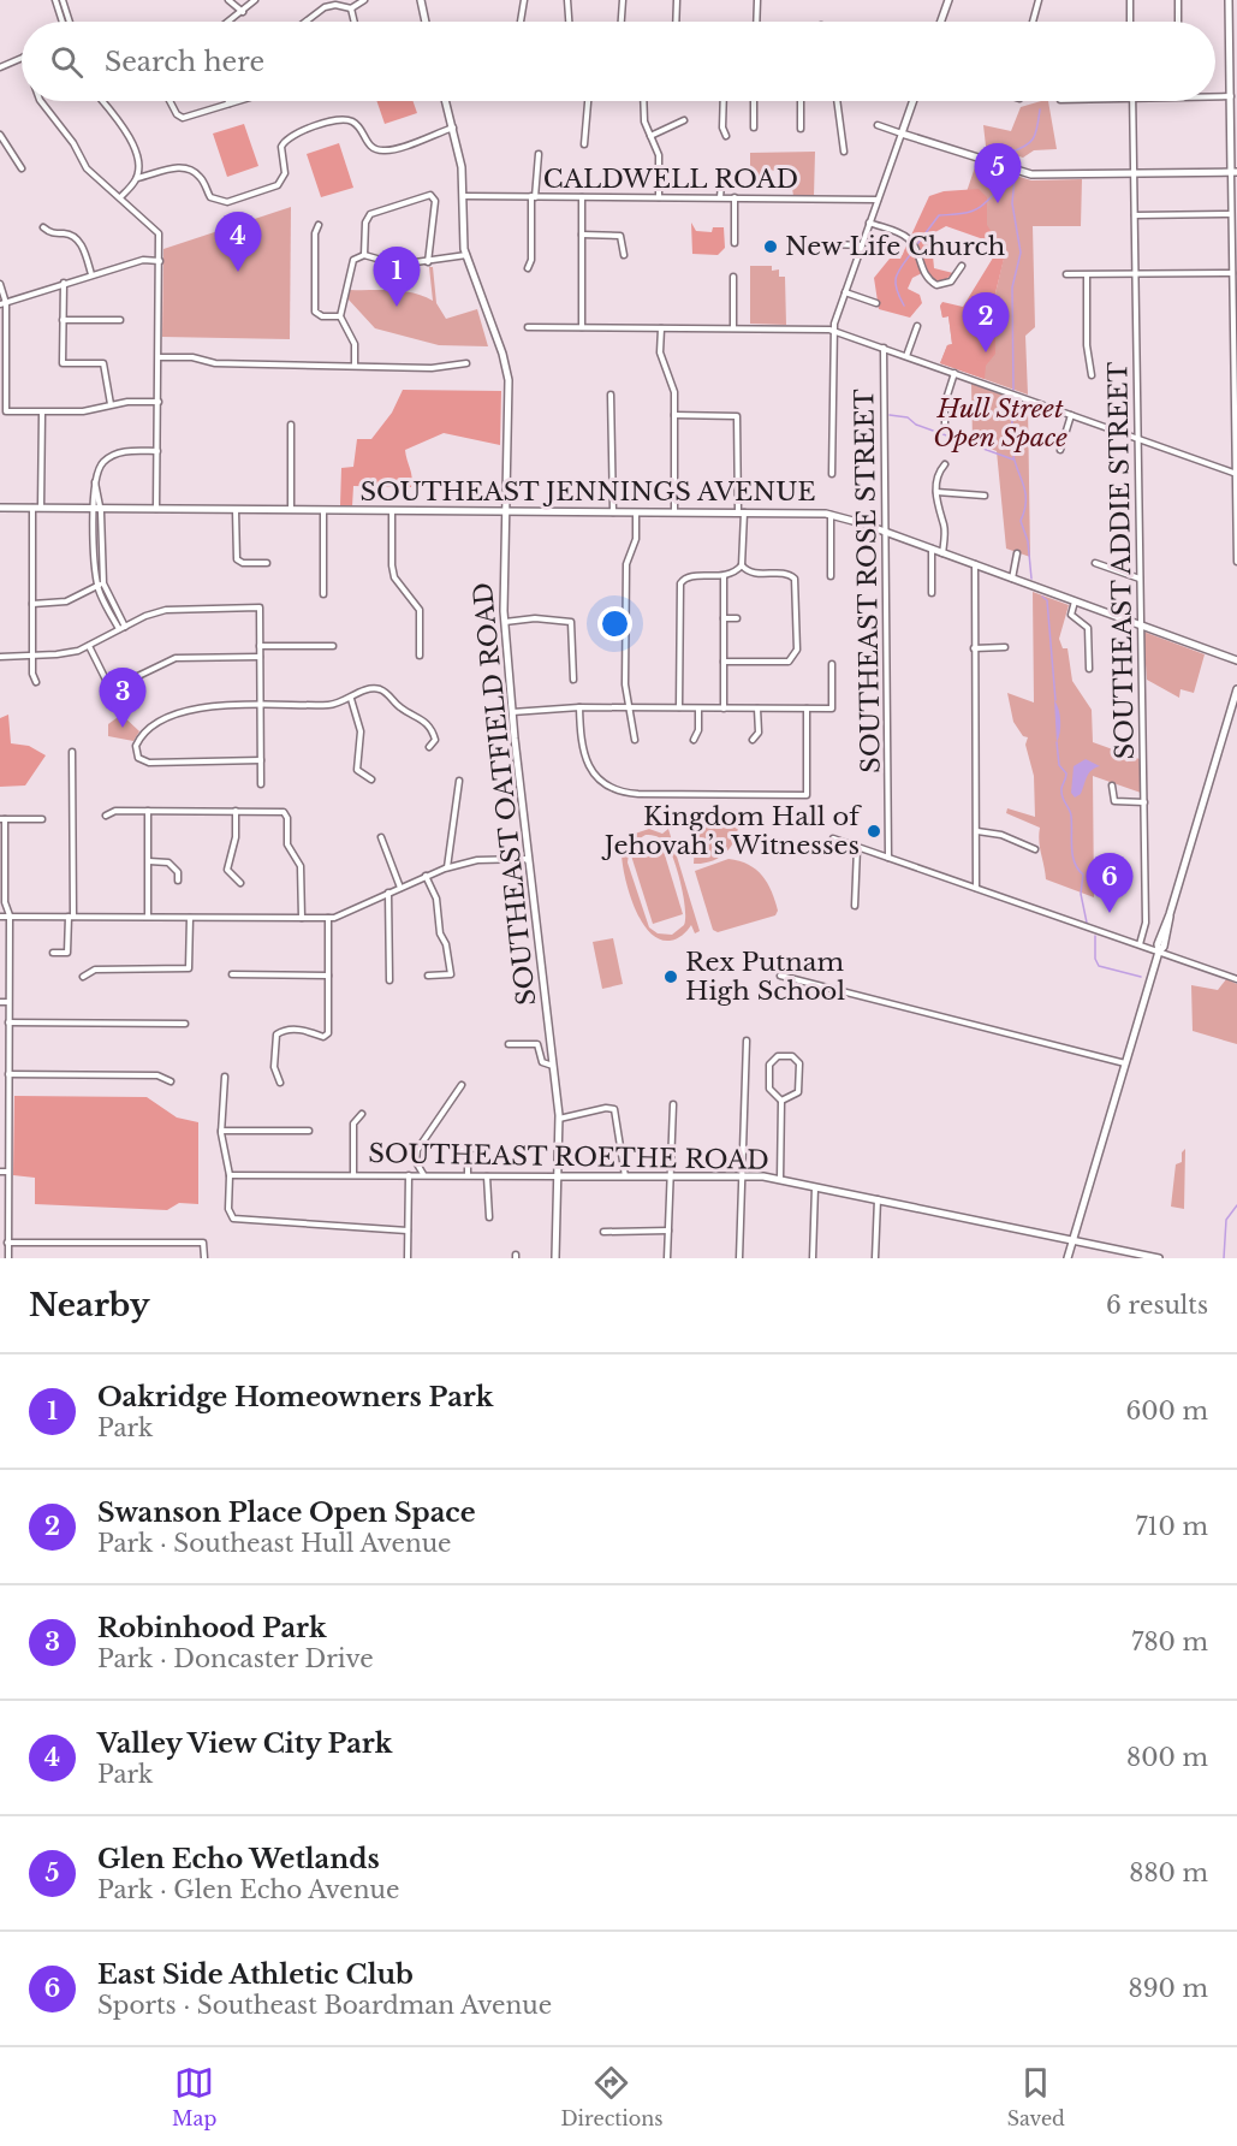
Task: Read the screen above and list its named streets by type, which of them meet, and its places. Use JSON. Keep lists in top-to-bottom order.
{
  "streets": {
    "main road": ["SOUTHEAST JENNINGS AVENUE", "SOUTHEAST OATFIELD ROAD", "SOUTHEAST ROETHE ROAD"],
    "street": ["CALDWELL ROAD", "SOUTHEAST ADDIE STREET", "SOUTHEAST ROSE STREET"]
  },
  "crossings": [
    ["CALDWELL ROAD", "SOUTHEAST OATFIELD ROAD"],
    ["SOUTHEAST JENNINGS AVENUE", "SOUTHEAST ADDIE STREET"],
    ["SOUTHEAST JENNINGS AVENUE", "SOUTHEAST ROSE STREET"],
    ["SOUTHEAST JENNINGS AVENUE", "SOUTHEAST OATFIELD ROAD"],
    ["SOUTHEAST OATFIELD ROAD", "SOUTHEAST ROETHE ROAD"]
  ],
  "parks": ["Hull Street Open Space"],
  "places": ["New Life Church", "Kingdom Hall of Jehovah’s Witnesses", "Rex Putnam High School"],
  "page": {
    "search": "Search here",
    "pins": [
      "5",
      "4",
      "1",
      "2",
      "3",
      "6"
    ],
    "heading": ["Nearby", "6 results"],
    "list": [
      {
        "mark": "1",
        "name": "Oakridge Homeowners Park",
        "note": "Park",
        "value": "600 m"
      },
      {
        "mark": "2",
        "name": "Swanson Place Open Space",
        "note": "Park · Southeast Hull Avenue",
        "value": "710 m"
      },
      {
        "mark": "3",
        "name": "Robinhood Park",
        "note": "Park · Doncaster Drive",
        "value": "780 m"
      },
      {
        "mark": "4",
        "name": "Valley View City Park",
        "note": "Park",
        "value": "800 m"
      },
      {
        "mark": "5",
        "name": "Glen Echo Wetlands",
        "note": "Park · Glen Echo Avenue",
        "value": "880 m"
      },
      {
        "mark": "6",
        "name": "East Side Athletic Club",
        "note": "Sports · Southeast Boardman Avenue",
        "value": "890 m"
      }
    ],
    "nav": ["Map", "Directions", "Saved"]
  }
}
